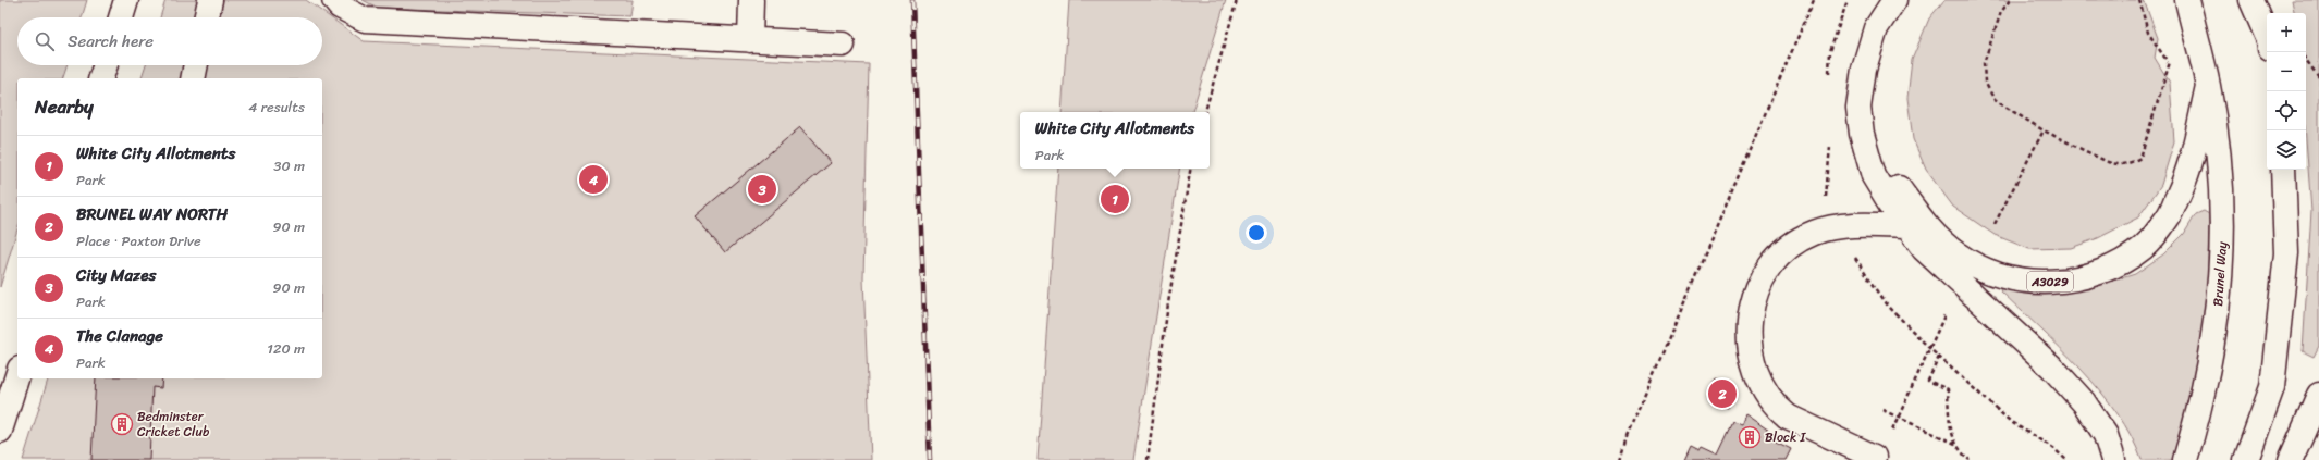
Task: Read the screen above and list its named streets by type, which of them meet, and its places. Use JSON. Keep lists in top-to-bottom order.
{
  "streets": {
    "main road": ["Brunel Way", "A3029"]
  },
  "crossings": [
    ["Brunel Way", "A3029"]
  ],
  "places": {
    "building": ["Bedminster Cricket Club", "Block I"]
  },
  "page": {
    "map_buttons": ["+", "−"],
    "search": "Search here",
    "heading": ["Nearby", "4 results"],
    "popup": ["White City Allotments", "Park"],
    "list": [
      {
        "mark": "1",
        "name": "White City Allotments",
        "note": "Park",
        "value": "30 m"
      },
      {
        "mark": "2",
        "name": "BRUNEL WAY NORTH",
        "note": "Place · Paxton Drive",
        "value": "90 m"
      },
      {
        "mark": "3",
        "name": "City Mazes",
        "note": "Park",
        "value": "90 m"
      },
      {
        "mark": "4",
        "name": "The Clanage",
        "note": "Park",
        "value": "120 m"
      }
    ],
    "pins": [
      "4",
      "3",
      "1",
      "2"
    ]
  }
}
